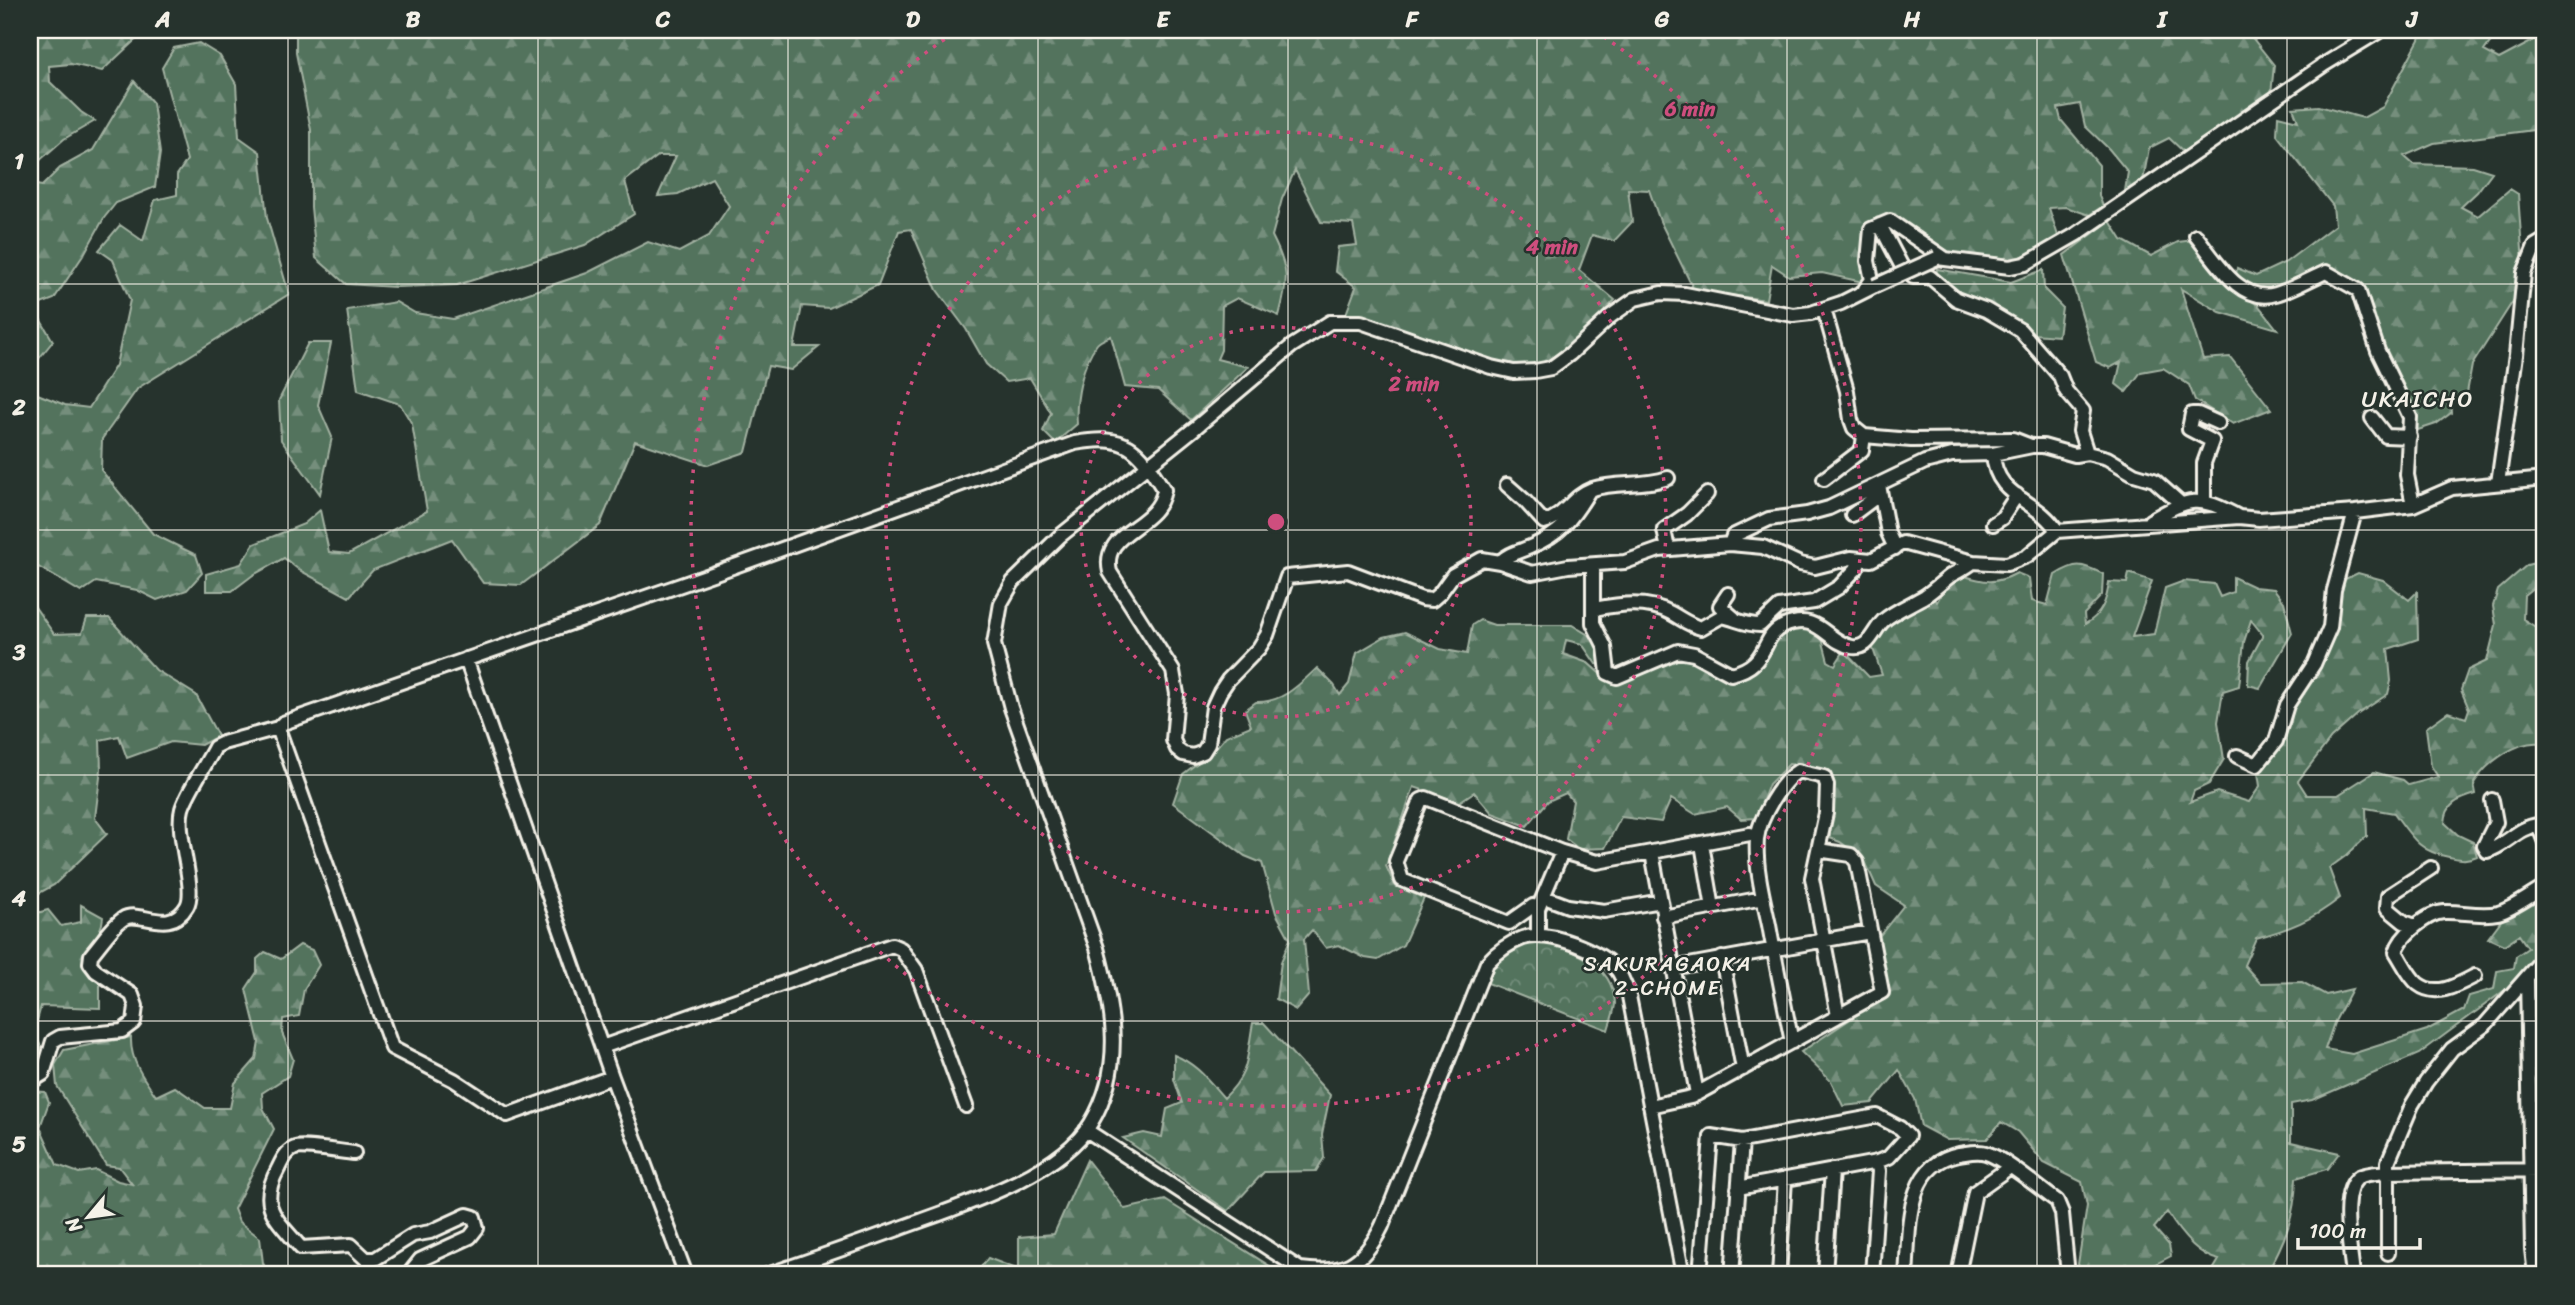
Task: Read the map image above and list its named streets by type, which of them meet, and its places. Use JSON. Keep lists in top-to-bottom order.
{
  "districts": ["UKAICHO", "SAKURAGAOKA 2-CHOME"],
  "scale_bar": "100 m",
  "north": "bottom left",
  "grid": {
    "columns": [
      "A",
      "B",
      "C",
      "D",
      "E",
      "F",
      "G",
      "H",
      "I",
      "J"
    ],
    "rows": [
      "1",
      "2",
      "3",
      "4",
      "5"
    ]
  },
  "rings": ["6 min", "4 min", "2 min"]
}
